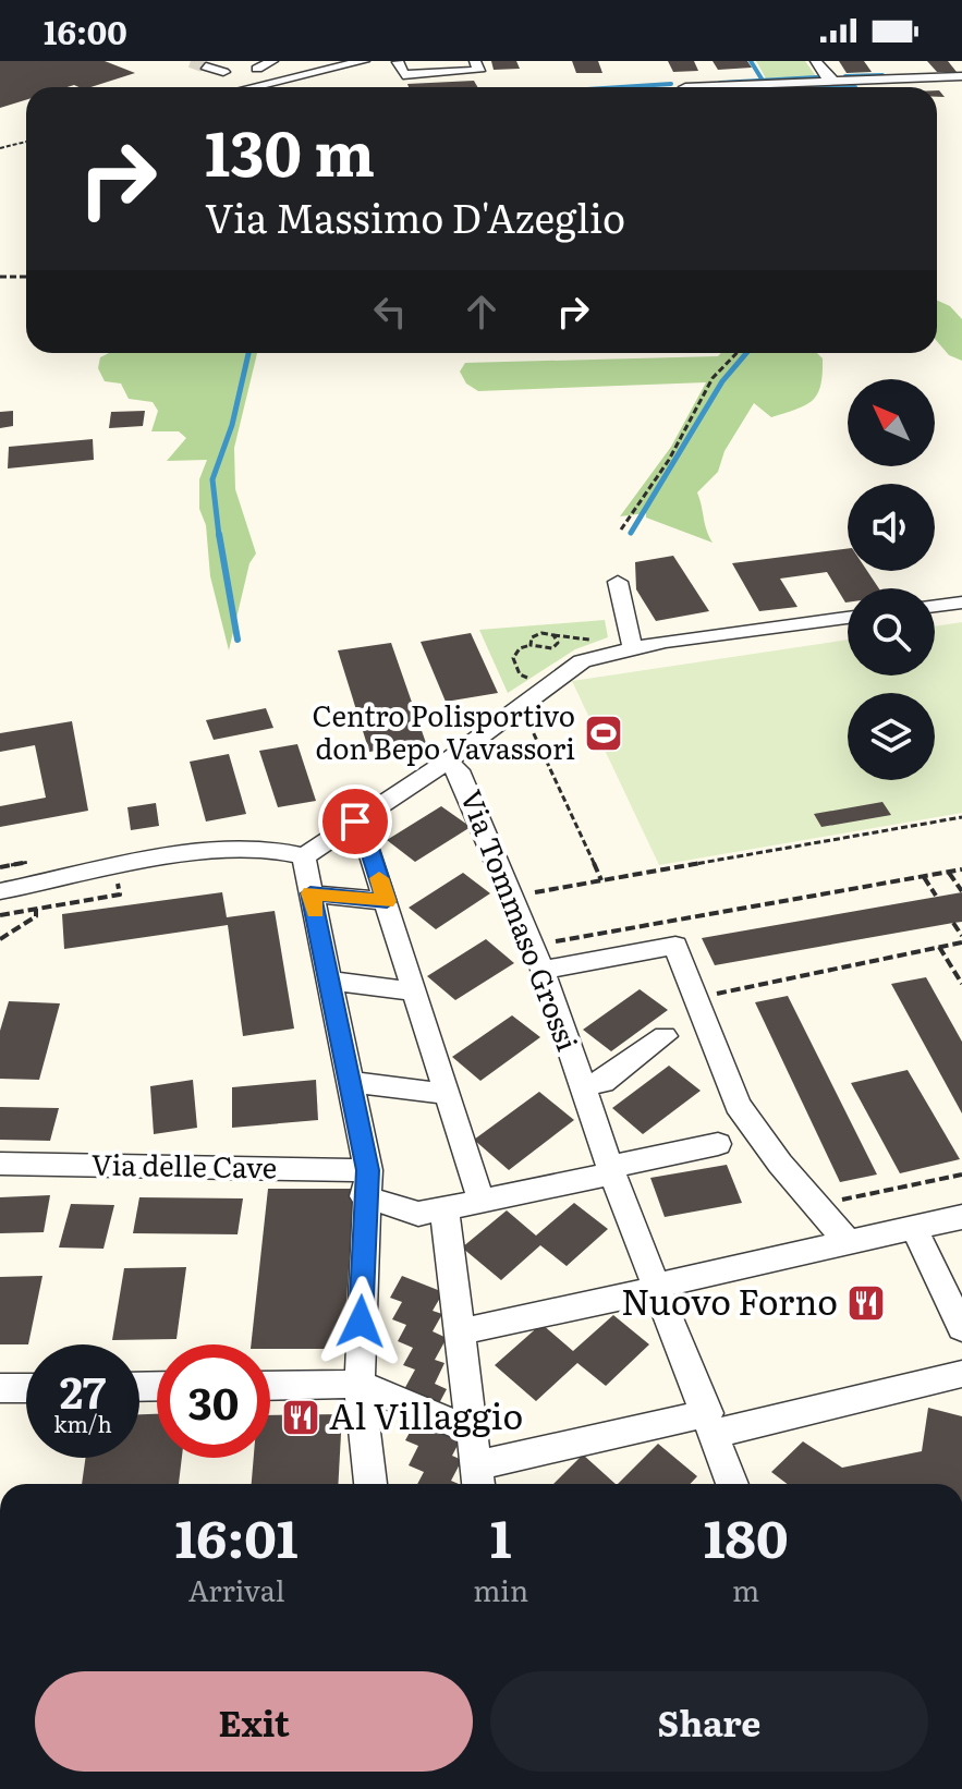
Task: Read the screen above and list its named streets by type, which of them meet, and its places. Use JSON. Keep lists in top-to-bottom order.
{
  "streets": {
    "street": ["Via Tommaso Grossi", "Via delle Cave"]
  },
  "crossings": [
    ["Via Tommaso Grossi", "Via delle Cave"]
  ],
  "places": {
    "sports": ["Centro Polisportivo don Bepo Vavassori"],
    "restaurant": ["Nuovo Forno", "Al Villaggio"]
  },
  "north": "top left",
  "page": {
    "status": "16:00",
    "turn": ["130 m", "Via Massimo D'Azeglio"],
    "speed": "27 km/h",
    "limit": "30",
    "eta": [
      "16:01",
      "Arrival",
      "1",
      "min",
      "180",
      "m"
    ],
    "buttons": ["Exit", "Share"]
  }
}
